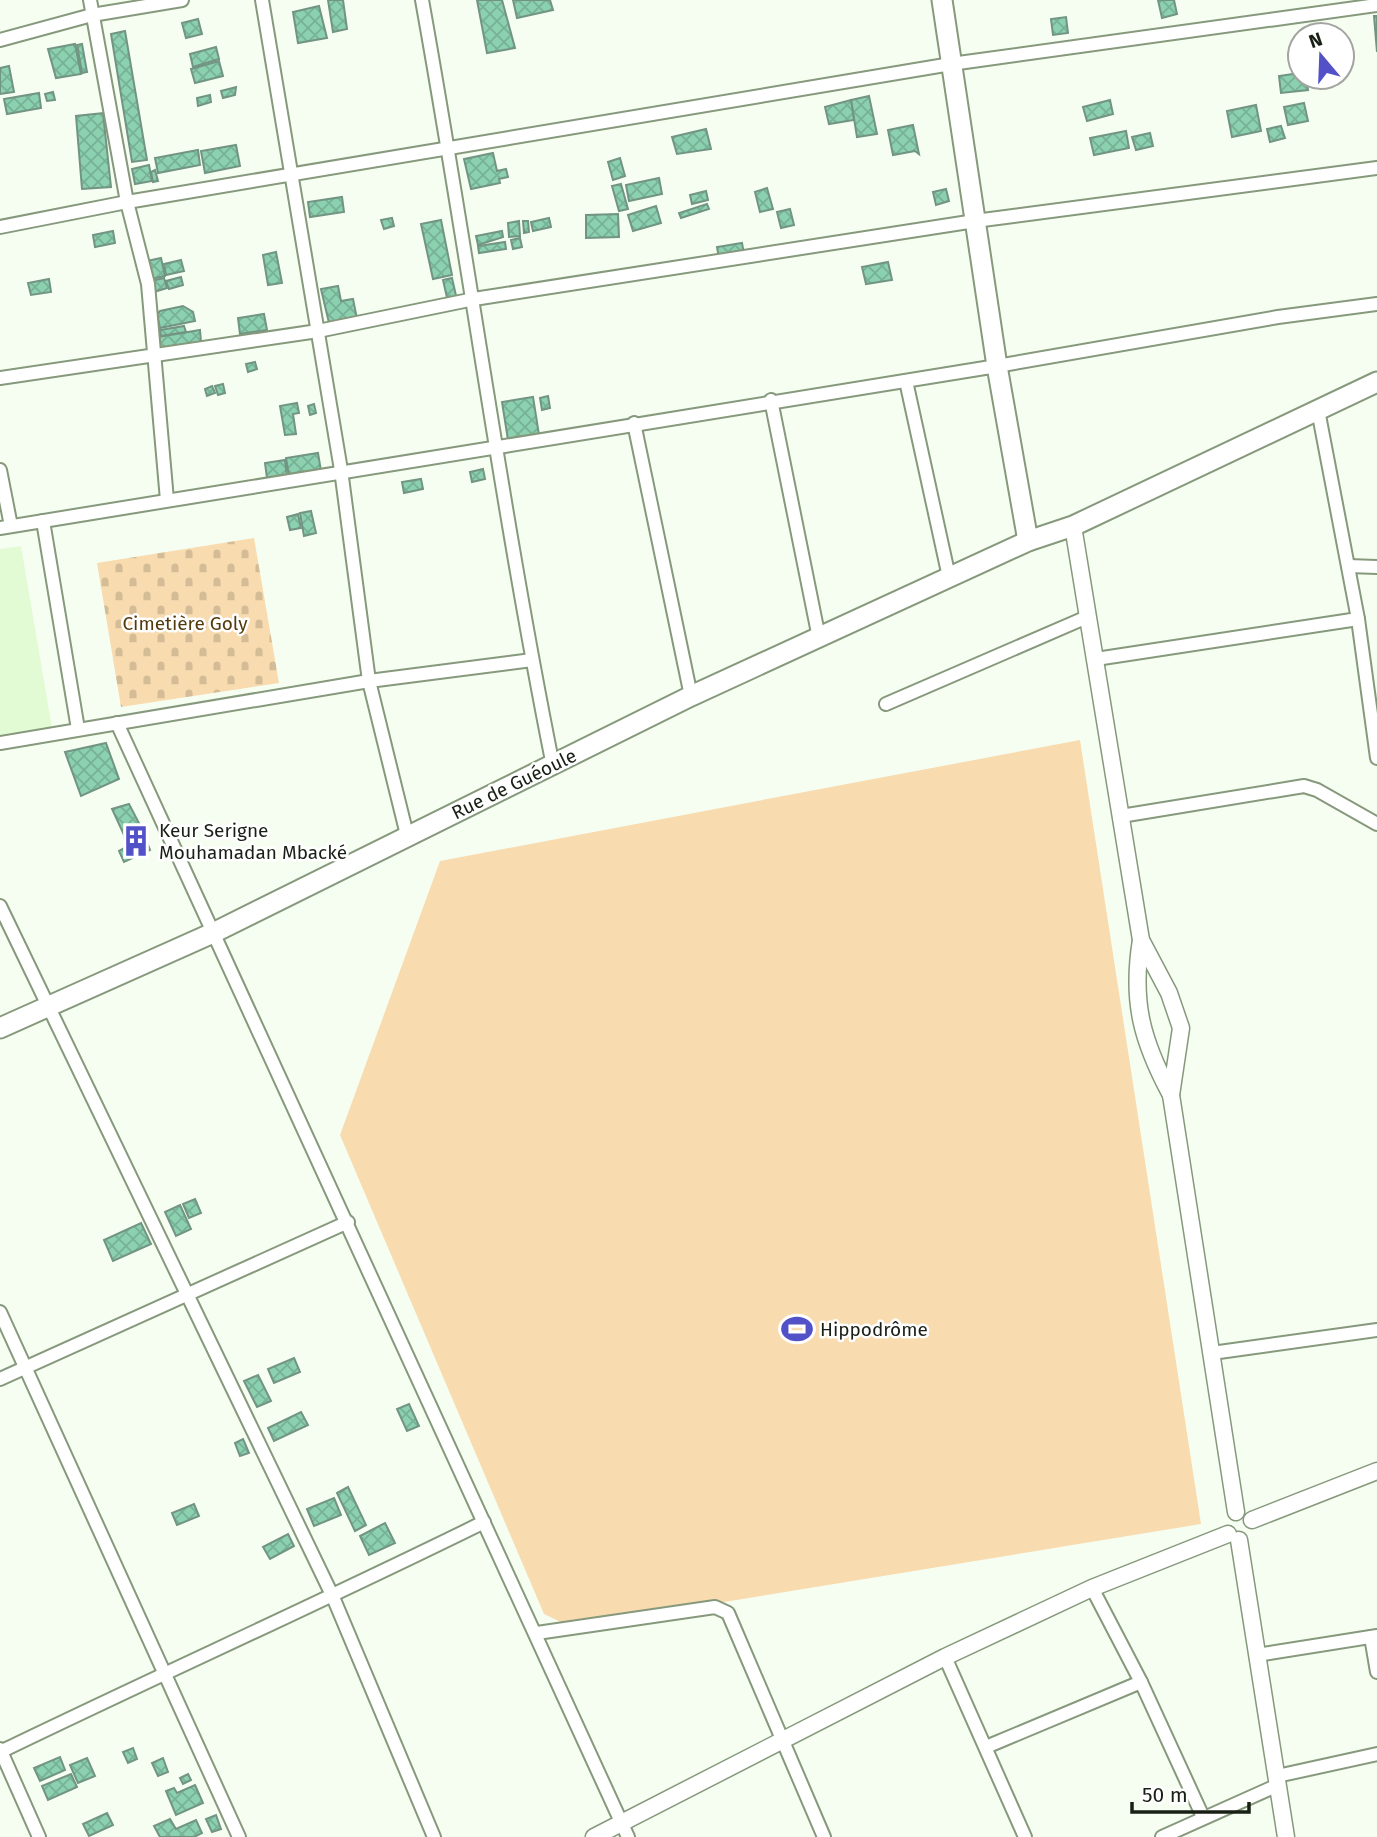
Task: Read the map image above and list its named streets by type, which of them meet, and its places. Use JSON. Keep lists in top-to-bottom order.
{
  "streets": {
    "main road": ["Rue de Guéoule"]
  },
  "parks": ["Cimetière Goly"],
  "places": {
    "building": ["Keur Serigne Mouhamadan Mbacké"],
    "sports": ["Hippodrôme"]
  },
  "scale_bar": "50 m",
  "north": "top"
}
